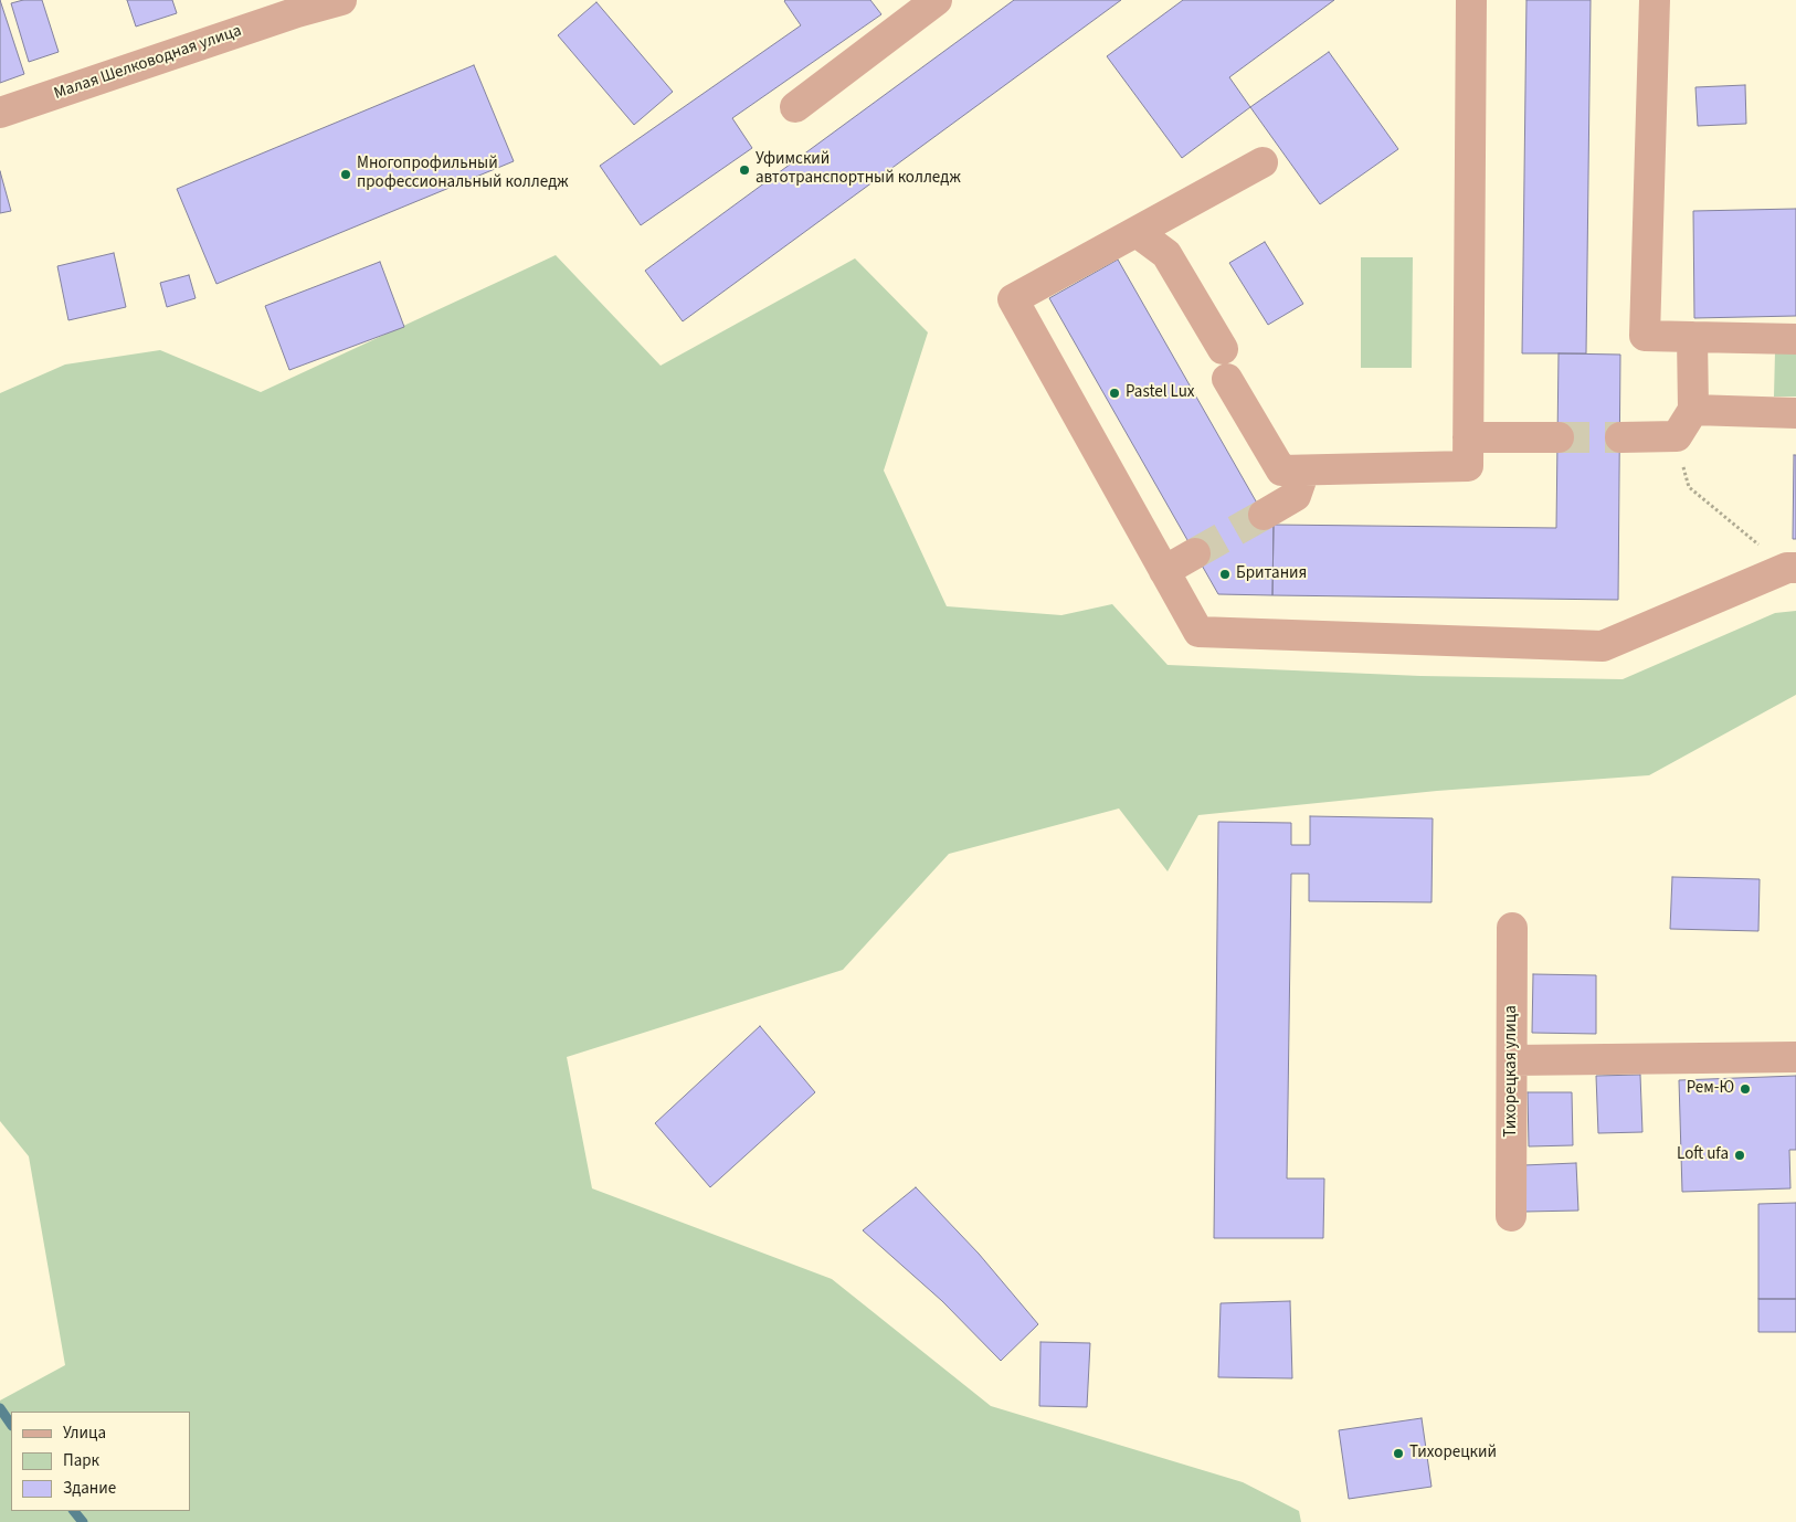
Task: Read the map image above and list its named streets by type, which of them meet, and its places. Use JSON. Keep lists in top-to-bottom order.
{
  "streets": {
    "street": ["Малая Шелководная улица", "Тихорецкая улица"]
  },
  "places": [
    "Уфимский автотранспортный колледж",
    "Многопрофильный профессиональный колледж",
    "Pastel Lux",
    "Британия",
    "Рем-Ю",
    "Loft ufa",
    "Тихорецкий"
  ],
  "legend": ["Улица", "Парк", "Здание"]
}
